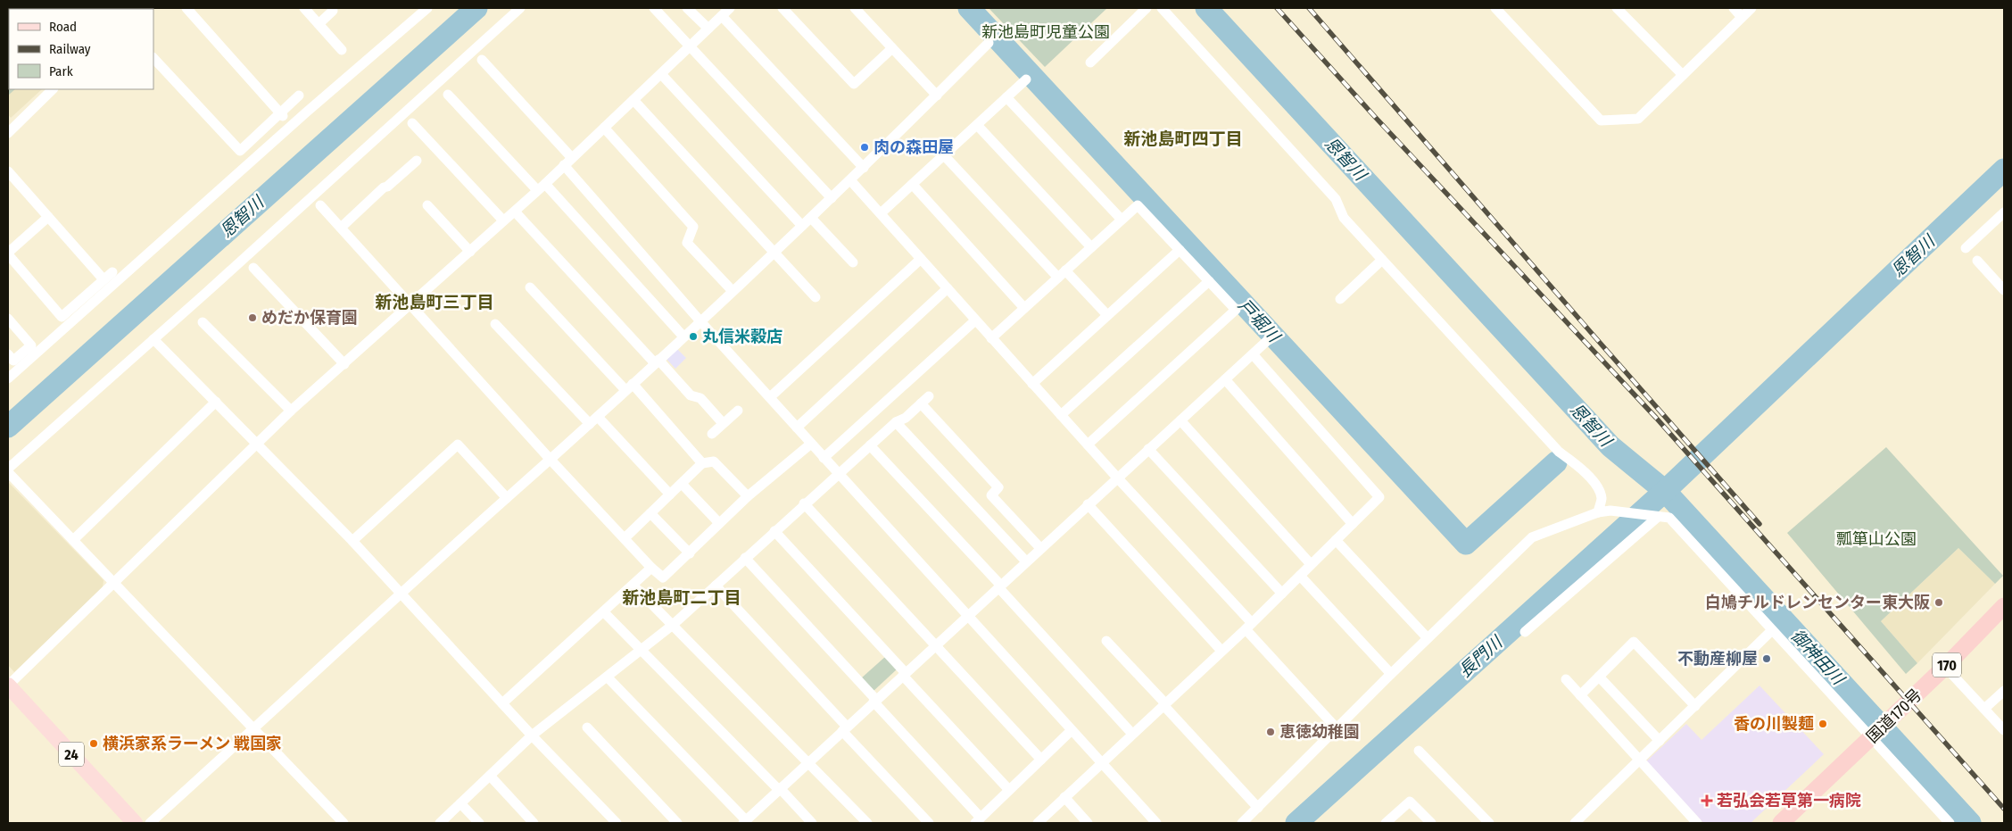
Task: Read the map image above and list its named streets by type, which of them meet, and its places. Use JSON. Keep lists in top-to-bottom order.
{
  "streets": {
    "highway": ["170", "国道170号"],
    "main road": ["24"]
  },
  "districts": ["新池島町四丁目", "新池島町三丁目", "新池島町二丁目"],
  "water": [
    "恩智川",
    "戸堀川",
    "長門川",
    "御神田川"
  ],
  "parks": ["新池島町児童公園", "瓢箪山公園"],
  "places": {
    "other": [
      "肉の森田屋",
      "めだか保育園",
      "丸信米穀店",
      "白鳩チルドレンセンター東大阪",
      "不動産柳屋",
      "香の川製麺",
      "恵徳幼稚園",
      "横浜家系ラーメン 戦国家"
    ],
    "health": ["若弘会若草第一病院"]
  },
  "legend": ["Road", "Railway", "Park"]
}
